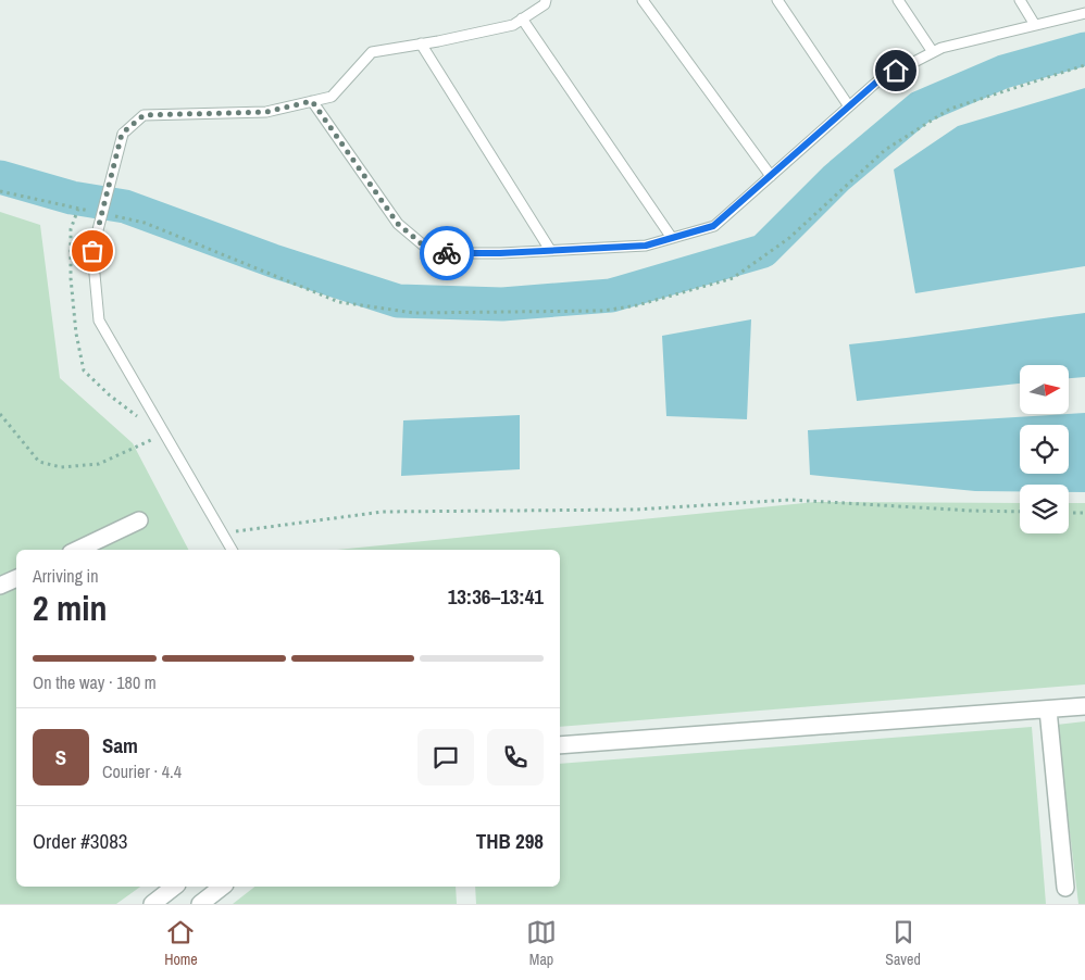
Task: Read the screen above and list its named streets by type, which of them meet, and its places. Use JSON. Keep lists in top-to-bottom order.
{
  "north": "right",
  "page": {
    "heading": ["2 min", "Arriving in", "13:36–13:41"],
    "panel": [
      "Sam",
      "Courier · 4.4",
      "Order #3083",
      "THB 298"
    ],
    "bar": "On the way · 180 m",
    "round": "S",
    "tabs": ["Home", "Map", "Saved"]
  }
}
